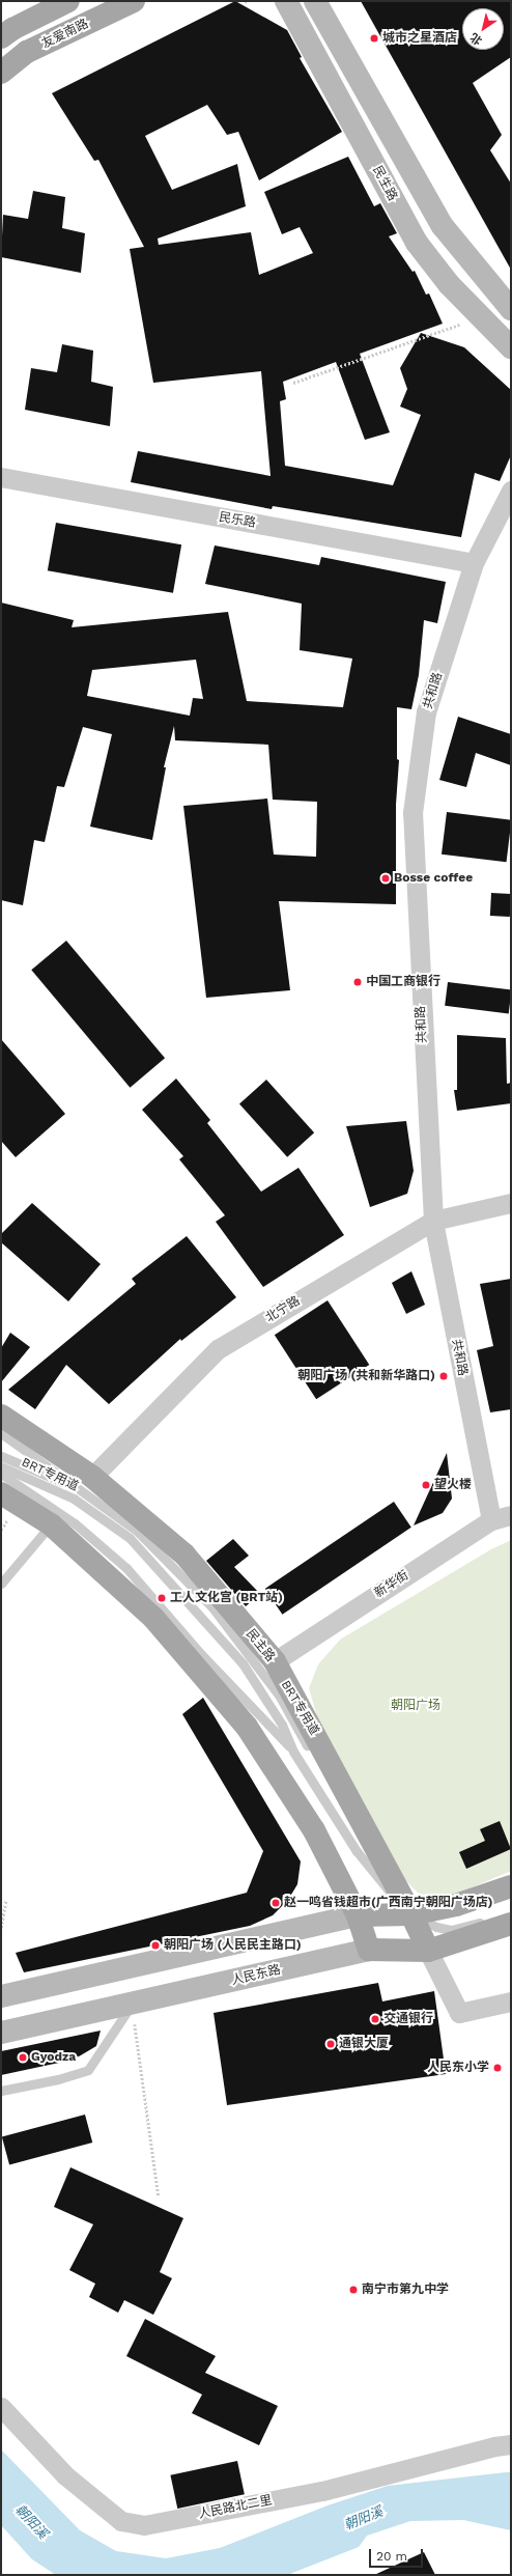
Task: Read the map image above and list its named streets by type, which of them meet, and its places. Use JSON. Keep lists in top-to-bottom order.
{
  "streets": {
    "main road": [
      "友爱南路",
      "民生路",
      "民主路",
      "人民东路"
    ],
    "street": [
      "民乐路",
      "共和路",
      "北宁路",
      "新华街",
      "人民路北二里"
    ],
    "lane": ["BRT专用道"]
  },
  "crossings": [
    ["民乐路", "共和路"],
    ["共和路", "北宁路"],
    ["共和路", "新华街"],
    ["北宁路", "BRT专用道"],
    ["北宁路", "民主路"],
    ["BRT专用道", "民主路"],
    ["新华街", "民主路"],
    ["民主路", "人民东路"]
  ],
  "water": ["朝阳溪"],
  "parks": ["朝阳广场"],
  "places": [
    "城市之星酒店",
    "Bosse coffee",
    "中国工商银行",
    "朝阳广场 (共和新华路口)",
    "望火楼",
    "工人文化宫 (BRT站)",
    "赵一鸣省钱超市(广西南宁朝阳广场店)",
    "朝阳广场 (人民民主路口)",
    "交通银行",
    "通银大厦",
    "Gyodza",
    "人民东小学",
    "南宁市第九中学"
  ],
  "scale_bar": "20 m",
  "north": "bottom left"
}
